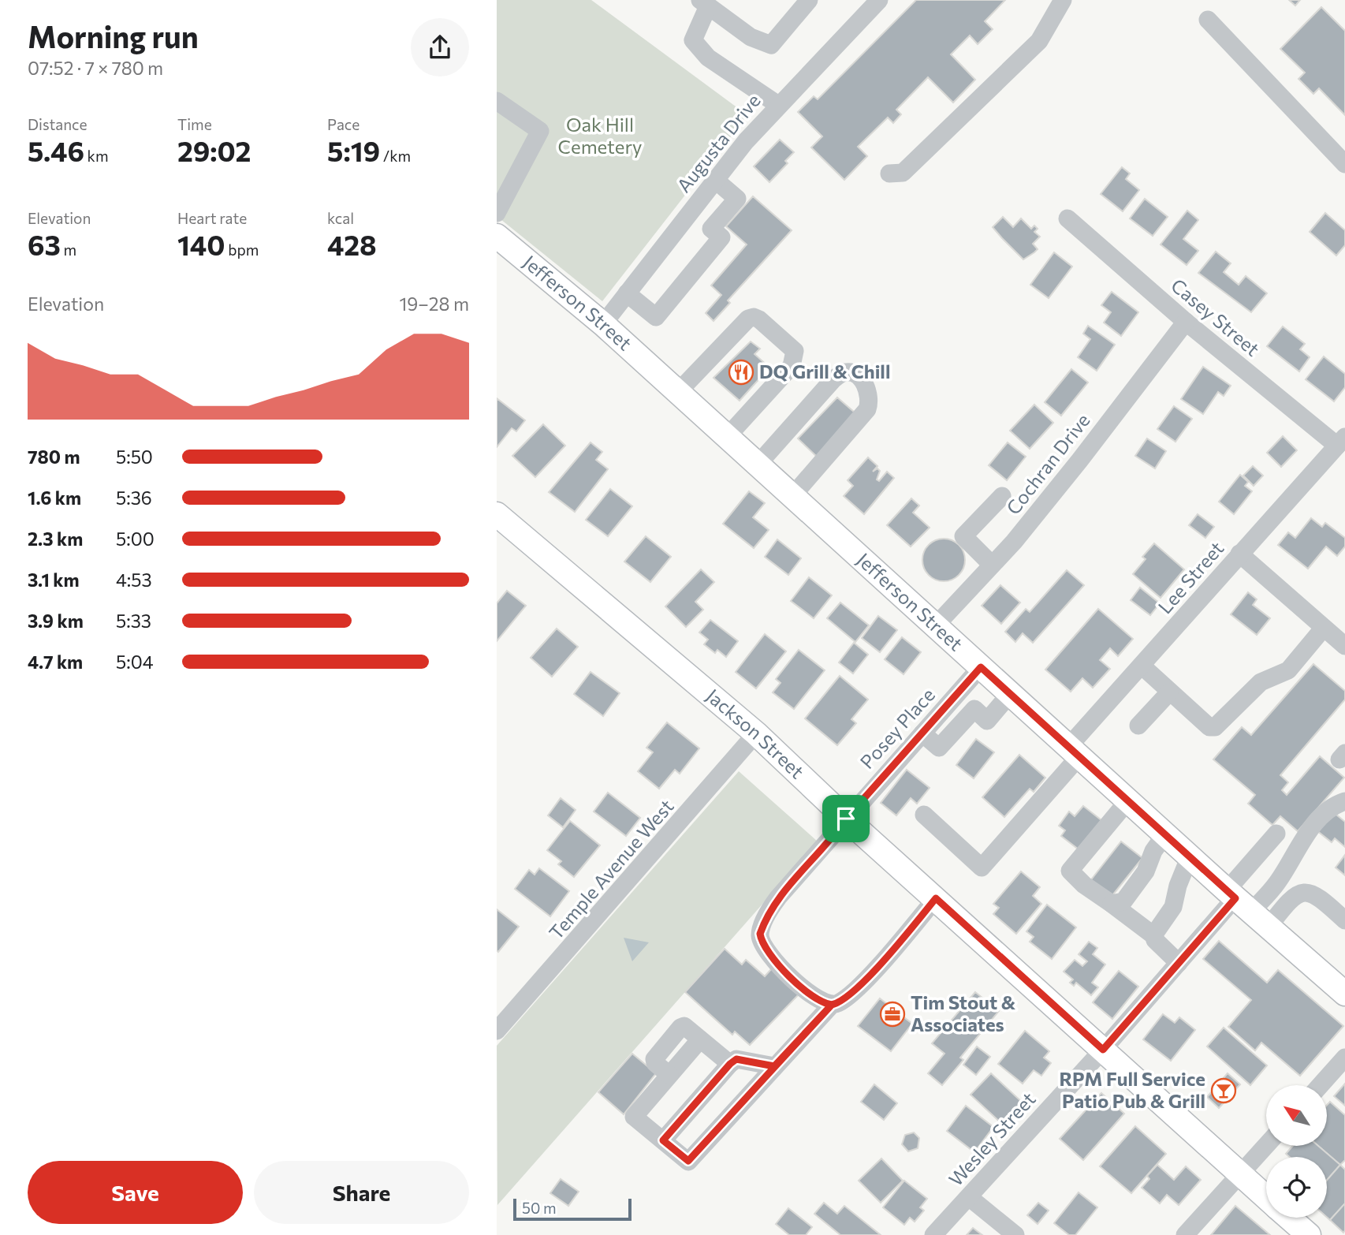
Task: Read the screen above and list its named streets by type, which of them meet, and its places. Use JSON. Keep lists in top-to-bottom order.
{
  "streets": {
    "main road": ["Jefferson Street", "Jackson Street"],
    "street": [
      "Augusta Drive",
      "Casey Street",
      "Cochran Drive",
      "Lee Street",
      "Posey Place",
      "Temple Avenue West",
      "Wesley Street"
    ]
  },
  "crossings": [
    ["Augusta Drive", "Jefferson Street"],
    ["Jefferson Street", "Cochran Drive"],
    ["Jefferson Street", "Lee Street"],
    ["Jefferson Street", "Posey Place"],
    ["Jefferson Street", "Wesley Street"],
    ["Casey Street", "Cochran Drive"],
    ["Casey Street", "Lee Street"],
    ["Posey Place", "Jackson Street"],
    ["Jackson Street", "Temple Avenue West"],
    ["Jackson Street", "Wesley Street"]
  ],
  "parks": ["Oak Hill Cemetery"],
  "places": {
    "restaurant": ["DQ Grill & Chill"],
    "office": ["Tim Stout & Associates"],
    "bar": ["RPM Full Service Patio Pub & Grill"]
  },
  "scale_bar": "50 m",
  "north": "top left",
  "page": {
    "heading": ["Morning run", "07:52 · 7 × 780 m"],
    "stats": [
      ["Distance", "5.46 km"],
      ["Time", "29:02"],
      ["Pace", "5:19 /km"],
      ["Elevation", "63 m"],
      ["Heart rate", "140 bpm"],
      ["kcal", "428"]
    ],
    "chart": ["Elevation", "19–28 m"],
    "list": [
      {
        "name": "780 m",
        "note": "5:50"
      },
      {
        "name": "1.6 km",
        "note": "5:36"
      },
      {
        "name": "2.3 km",
        "note": "5:00"
      },
      {
        "name": "3.1 km",
        "note": "4:53"
      },
      {
        "name": "3.9 km",
        "note": "5:33"
      },
      {
        "name": "4.7 km",
        "note": "5:04"
      }
    ],
    "buttons": ["Save", "Share"],
    "scale": "50 m"
  }
}
